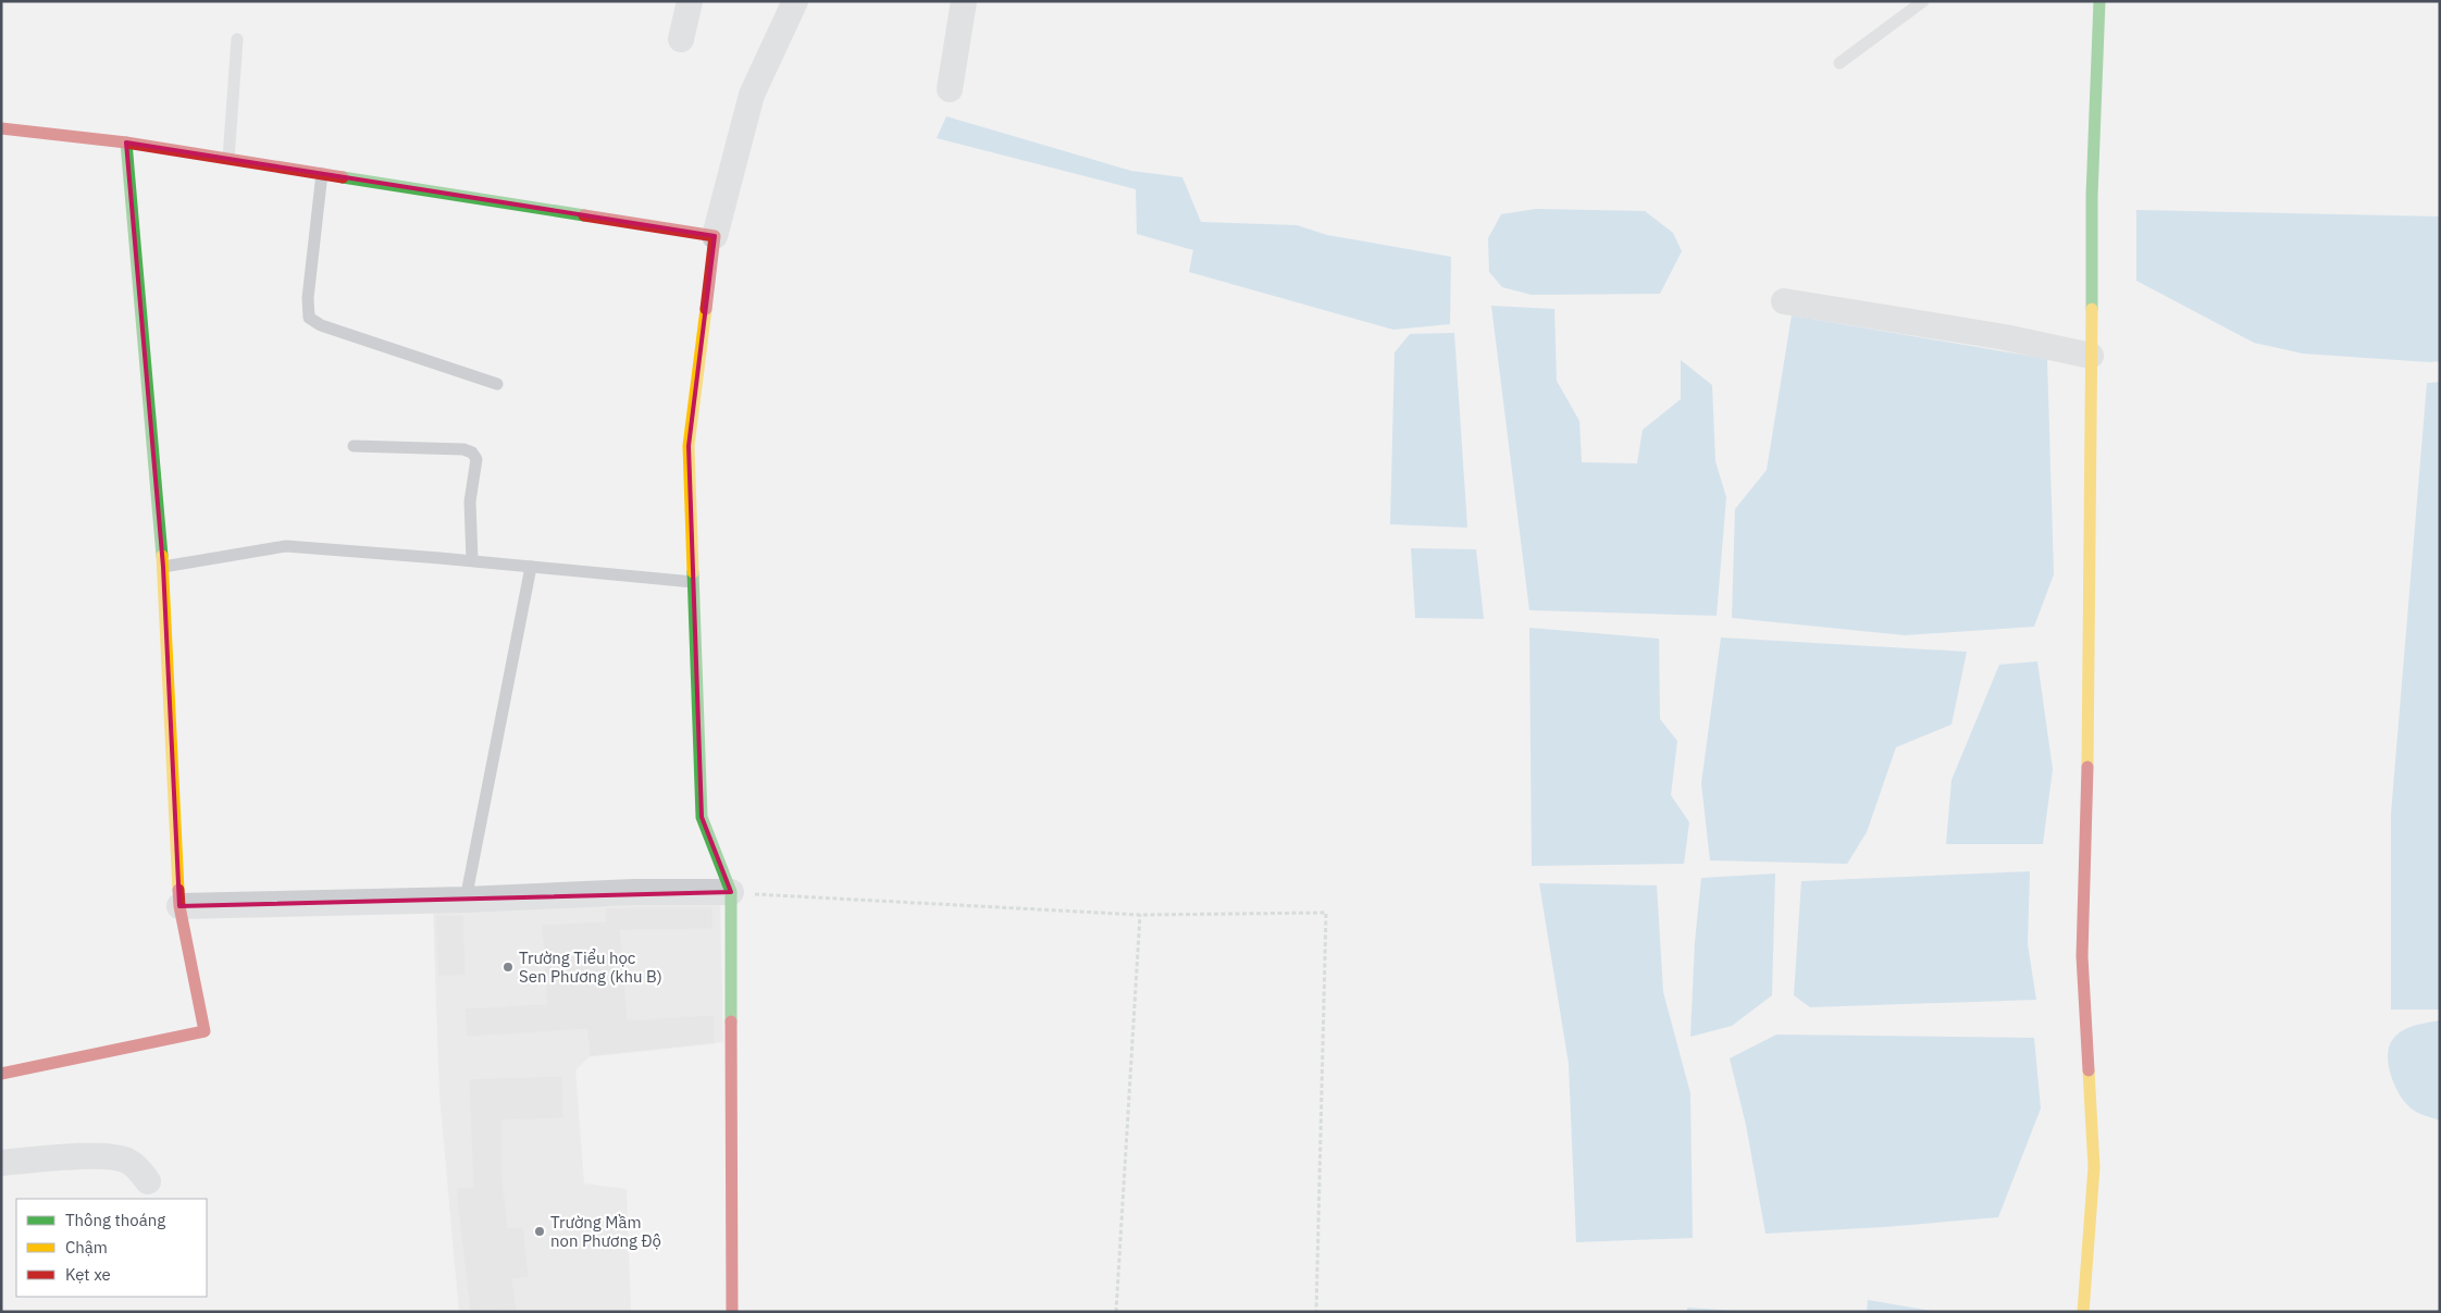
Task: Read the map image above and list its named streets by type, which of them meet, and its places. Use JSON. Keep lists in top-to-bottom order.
{
  "places": ["Trường Tiểu học Sen Phương (khu B)", "Trường Mầm non Phương Độ"],
  "legend": ["Thông thoáng", "Chậm", "Kẹt xe"]
}
